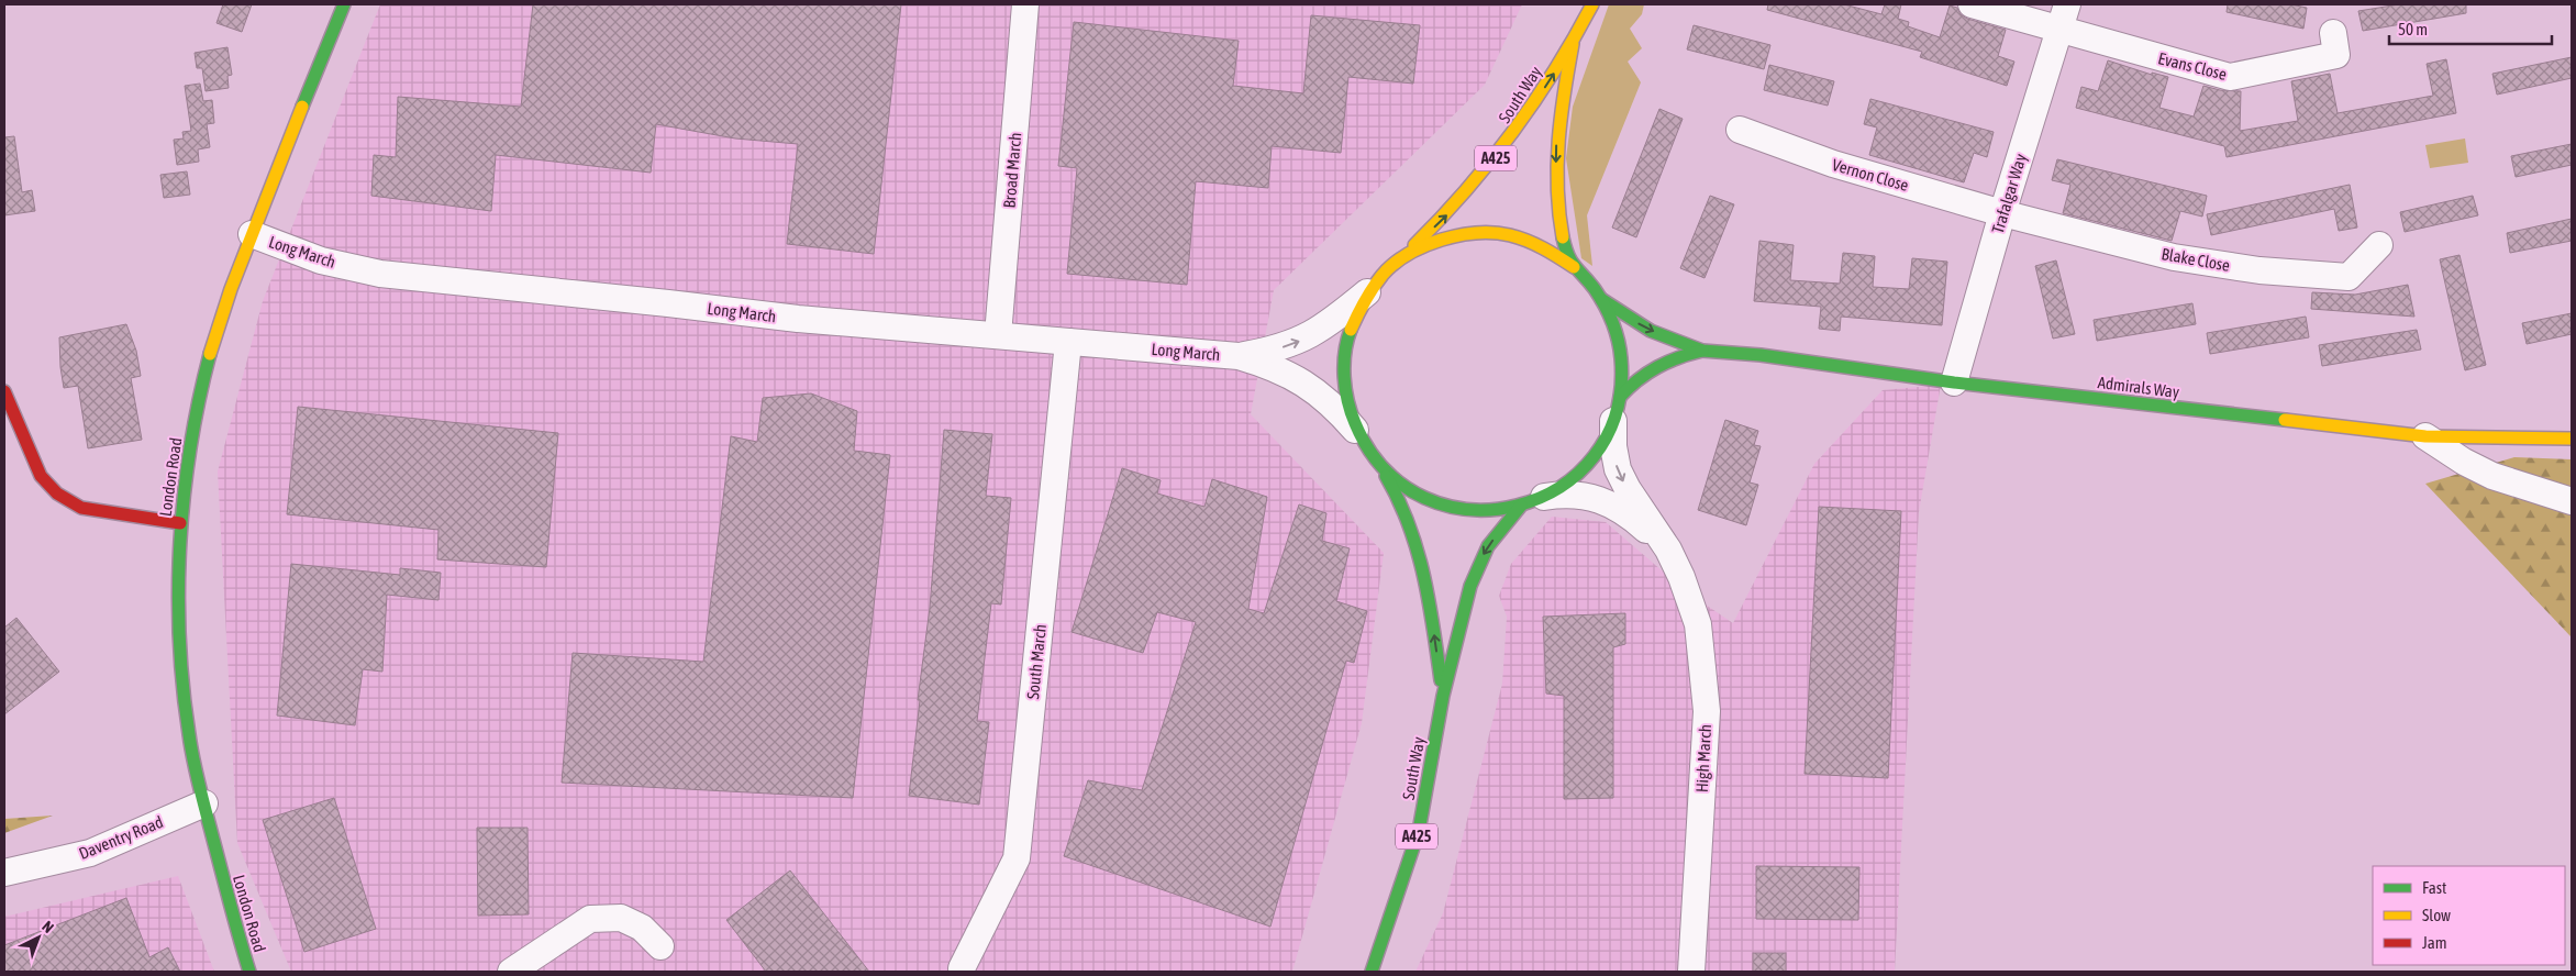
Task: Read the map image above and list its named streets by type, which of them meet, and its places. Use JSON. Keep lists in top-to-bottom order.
{
  "streets": {
    "main road": [
      "South Way",
      "A425",
      "Admirals Way",
      "London Road"
    ],
    "street": [
      "Evans Close",
      "Broad March",
      "Vernon Close",
      "Trafalgar Way",
      "Long March",
      "Blake Close",
      "South March",
      "High March",
      "Daventry Road"
    ]
  },
  "crossings": [
    ["Evans Close", "Trafalgar Way"],
    ["South Way", "High March"],
    ["Broad March", "Long March"],
    ["Vernon Close", "Trafalgar Way"],
    ["Vernon Close", "Blake Close"],
    ["Trafalgar Way", "Blake Close"],
    ["Trafalgar Way", "Admirals Way"],
    ["Long March", "London Road"],
    ["Long March", "South March"],
    ["Admirals Way", "High March"],
    ["London Road", "Daventry Road"]
  ],
  "legend": ["Fast", "Slow", "Jam"],
  "scale_bar": "50 m",
  "north": "top right"
}
